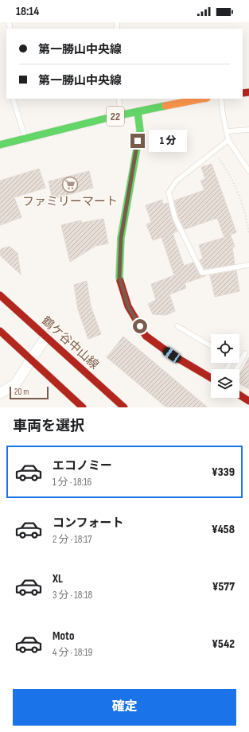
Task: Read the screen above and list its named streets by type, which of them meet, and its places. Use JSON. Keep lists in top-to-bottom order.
{
  "streets": {
    "street": ["22", "鶴ケ谷中山線"]
  },
  "places": {
    "supermarket": ["ファミリーマート"]
  },
  "scale_bar": "20 m",
  "page": {
    "status": "18:14",
    "banner": ["第一勝山中央線", "第一勝山中央線"],
    "bubble": "1 分",
    "scale": "20 m",
    "heading": "車両を選択",
    "list": [
      {
        "name": "エコノミー",
        "note": "1 分 · 18:16",
        "value": "¥339"
      },
      {
        "name": "コンフォート",
        "note": "2 分 · 18:17",
        "value": "¥458"
      },
      {
        "name": "XL",
        "note": "3 分 · 18:18",
        "value": "¥577"
      },
      {
        "name": "Moto",
        "note": "4 分 · 18:19",
        "value": "¥542"
      }
    ],
    "buttons": "確定"
  }
}
